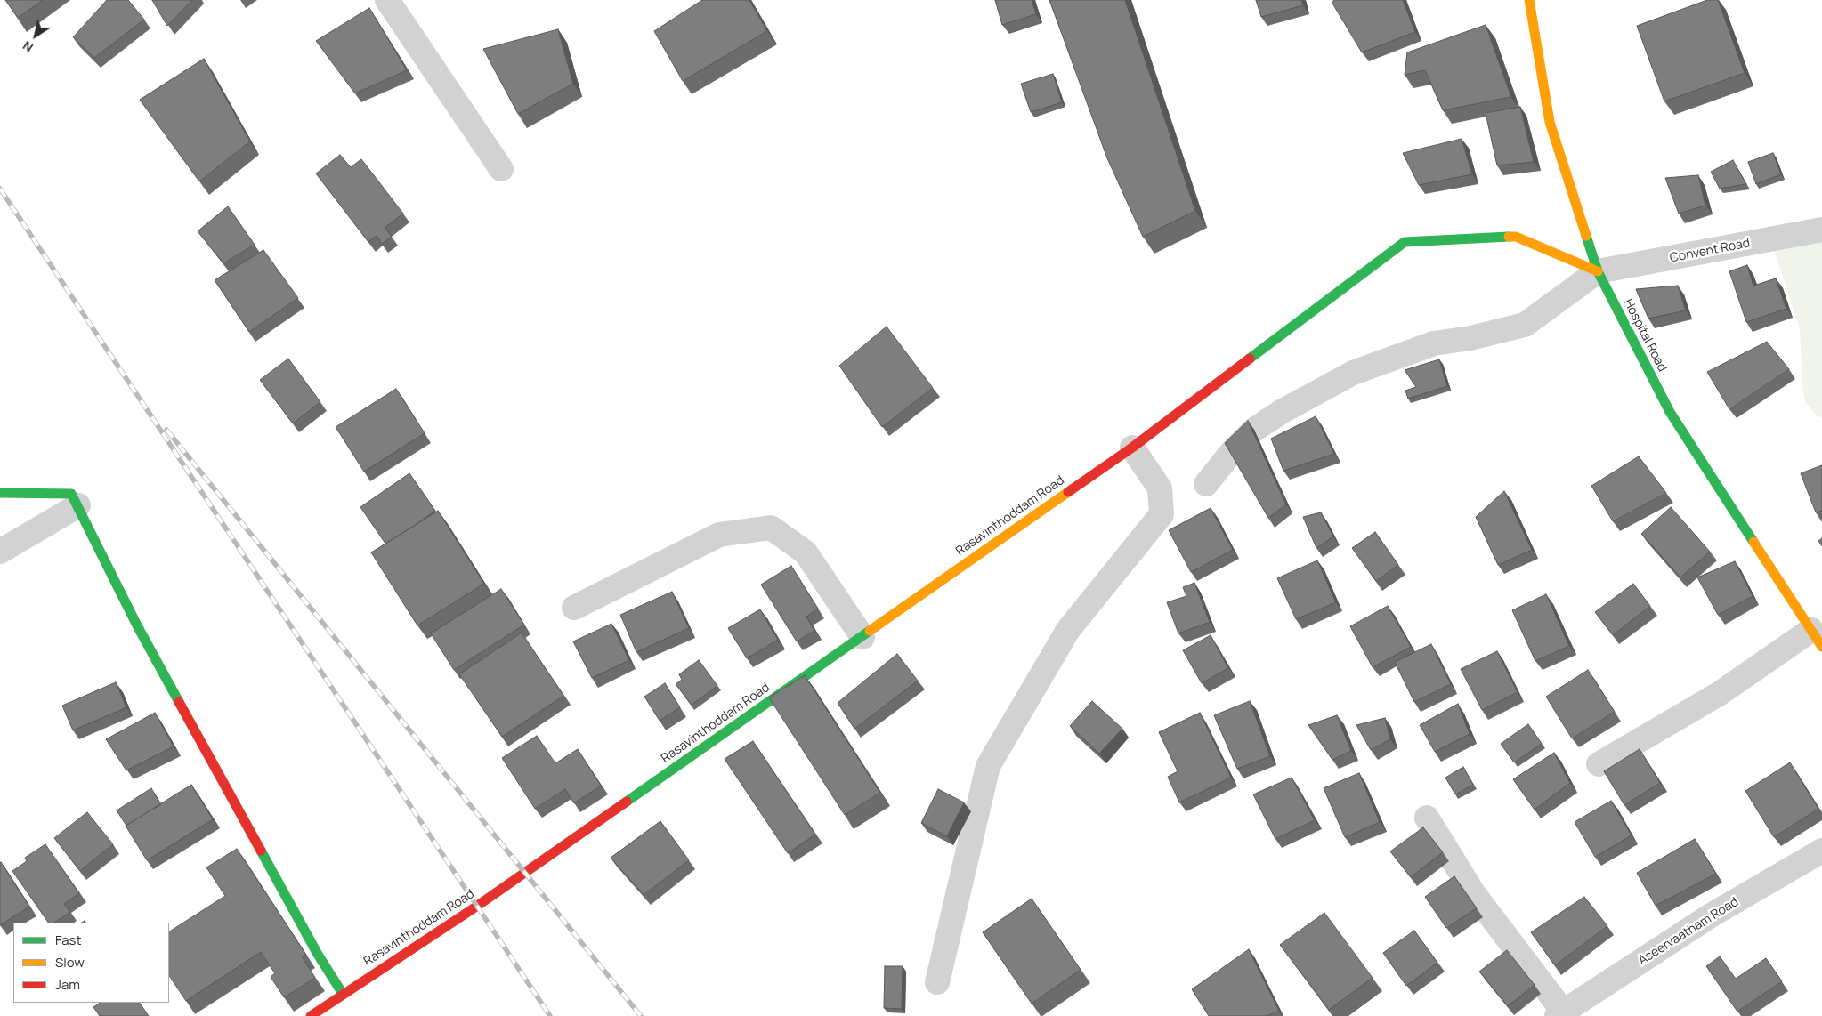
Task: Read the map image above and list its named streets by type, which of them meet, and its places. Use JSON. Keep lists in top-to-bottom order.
{
  "streets": {
    "street": [
      "Convent Road",
      "Hospital Road",
      "Rasavinthoddam Road",
      "Aseervaatham Road"
    ]
  },
  "crossings": [
    ["Convent Road", "Hospital Road"],
    ["Convent Road", "Rasavinthoddam Road"],
    ["Hospital Road", "Rasavinthoddam Road"]
  ],
  "legend": ["Fast", "Slow", "Jam"],
  "north": "bottom left"
}
